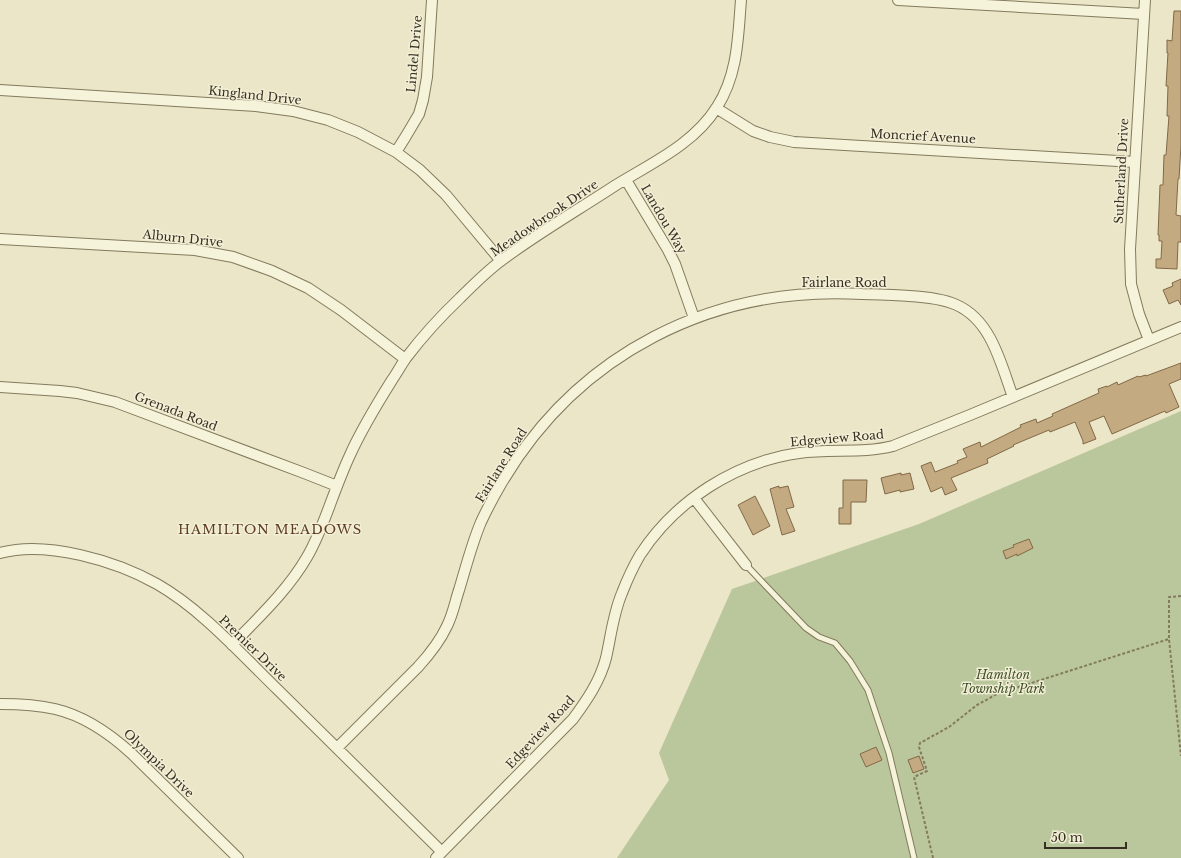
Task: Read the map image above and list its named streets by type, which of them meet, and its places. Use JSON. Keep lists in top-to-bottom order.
{
  "streets": {
    "street": [
      "Lindel Drive",
      "Kingland Drive",
      "Moncrief Avenue",
      "Sutherland Drive",
      "Meadowbrook Drive",
      "Landou Way",
      "Alburn Drive",
      "Fairlane Road",
      "Grenada Road",
      "Edgeview Road",
      "Premier Drive",
      "Olympia Drive"
    ]
  },
  "crossings": [
    ["Lindel Drive", "Kingland Drive"],
    ["Kingland Drive", "Meadowbrook Drive"],
    ["Moncrief Avenue", "Sutherland Drive"],
    ["Moncrief Avenue", "Meadowbrook Drive"],
    ["Sutherland Drive", "Edgeview Road"],
    ["Meadowbrook Drive", "Landou Way"],
    ["Meadowbrook Drive", "Alburn Drive"],
    ["Meadowbrook Drive", "Grenada Road"],
    ["Meadowbrook Drive", "Premier Drive"],
    ["Landou Way", "Fairlane Road"],
    ["Fairlane Road", "Edgeview Road"],
    ["Fairlane Road", "Premier Drive"],
    ["Edgeview Road", "Premier Drive"]
  ],
  "districts": ["HAMILTON MEADOWS"],
  "parks": ["Hamilton Township Park"],
  "scale_bar": "50 m"
}
